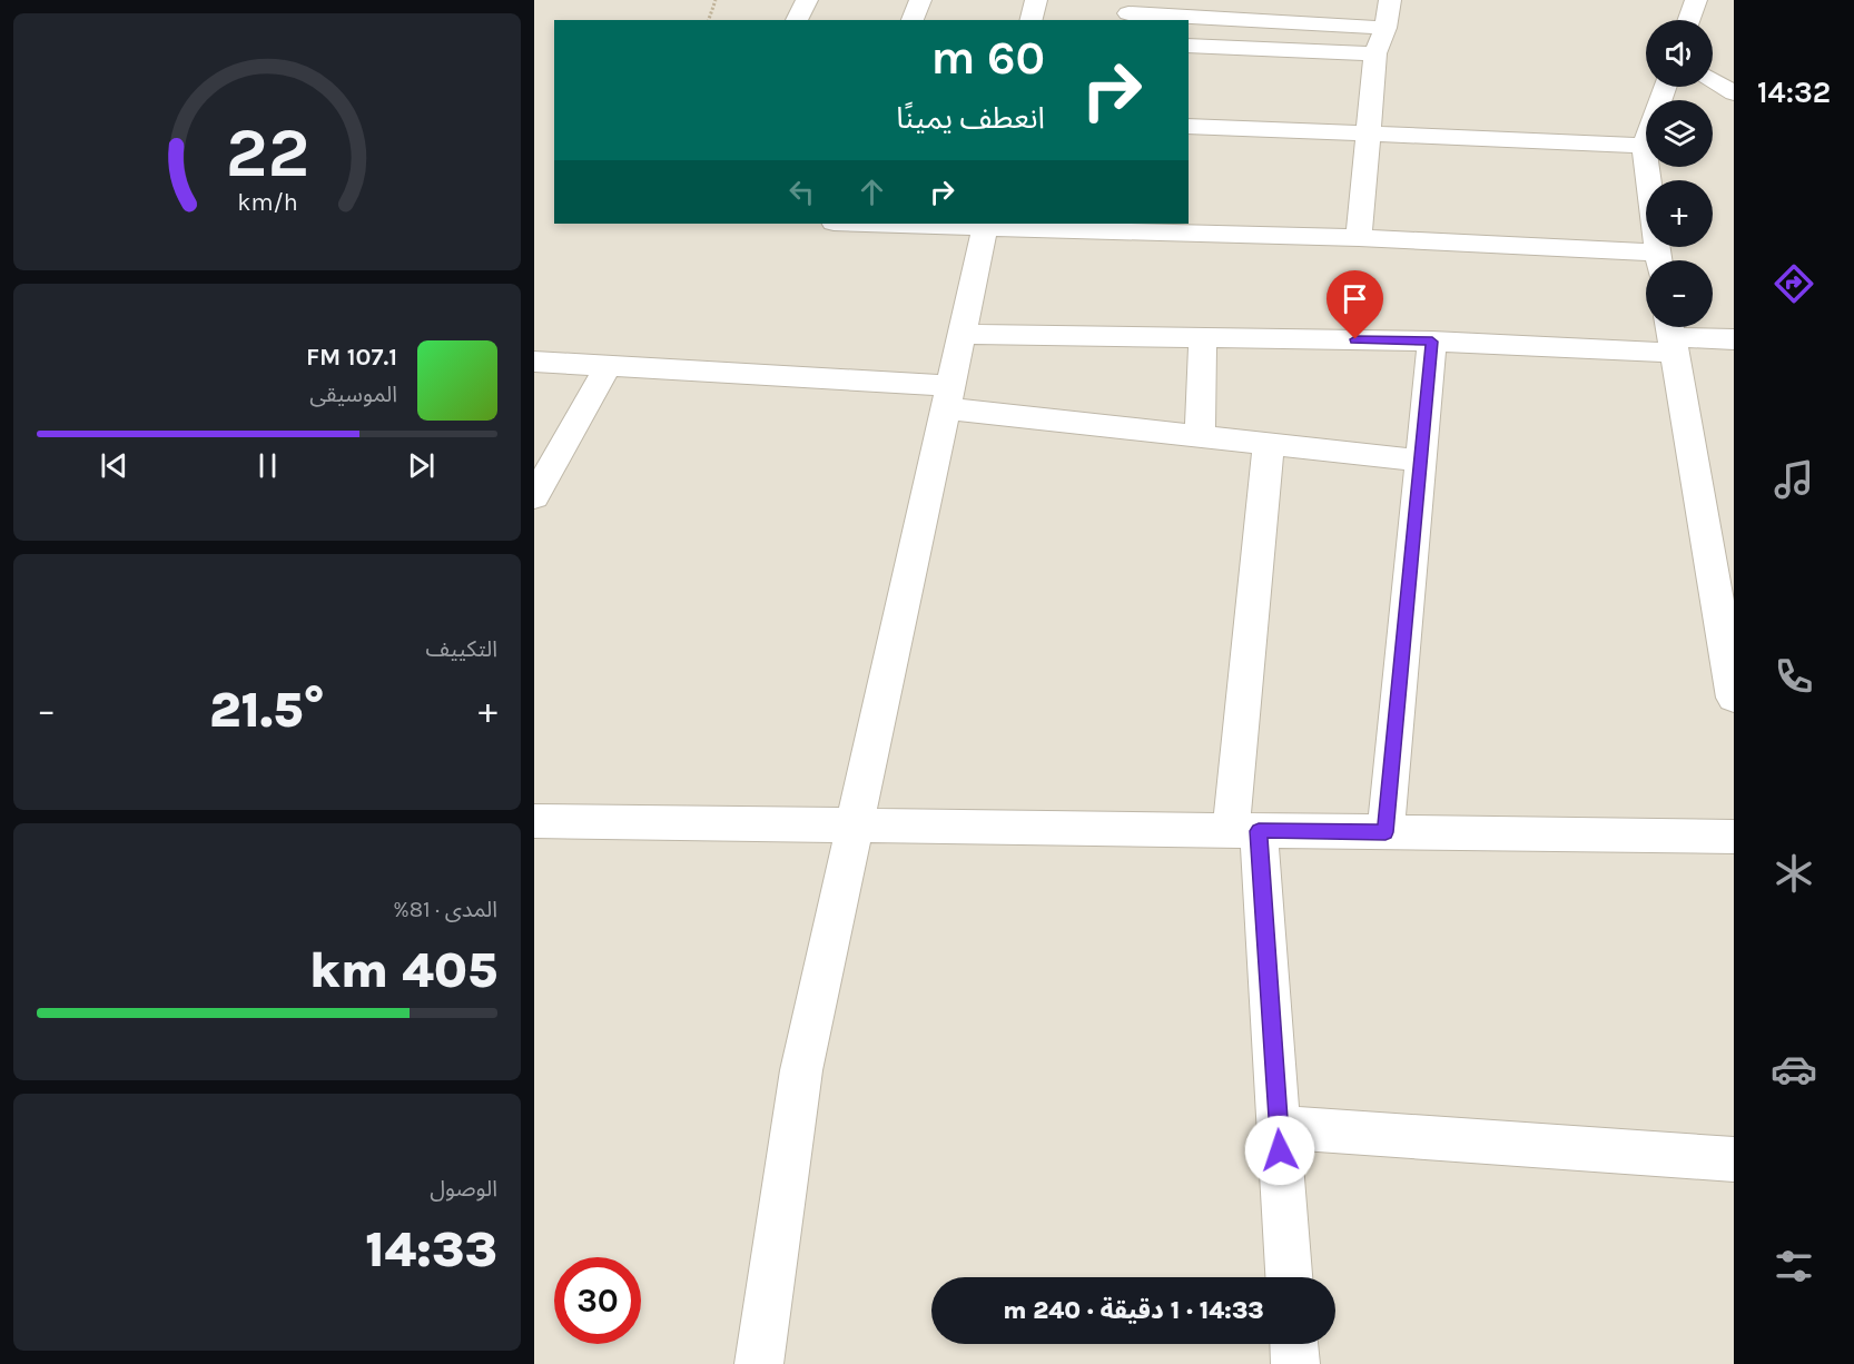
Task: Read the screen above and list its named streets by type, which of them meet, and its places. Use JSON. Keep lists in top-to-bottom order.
{
  "page": {
    "tabs": "14:32",
    "map_buttons": ["+", "−"],
    "turn": ["60 m", "انعطف يمينًا"],
    "song": ["107.1 FM", "الموسيقى"],
    "tile": [
      "التكييف",
      ["المدى · 81%", "405 km"],
      ["الوصول", "14:33"]
    ],
    "heat": ["−", "21.5°", "+"],
    "limit": "30",
    "trip": "14:33 · 1 دقيقة · 240 m",
    "gauge": ["22", "km/h"]
  }
}
